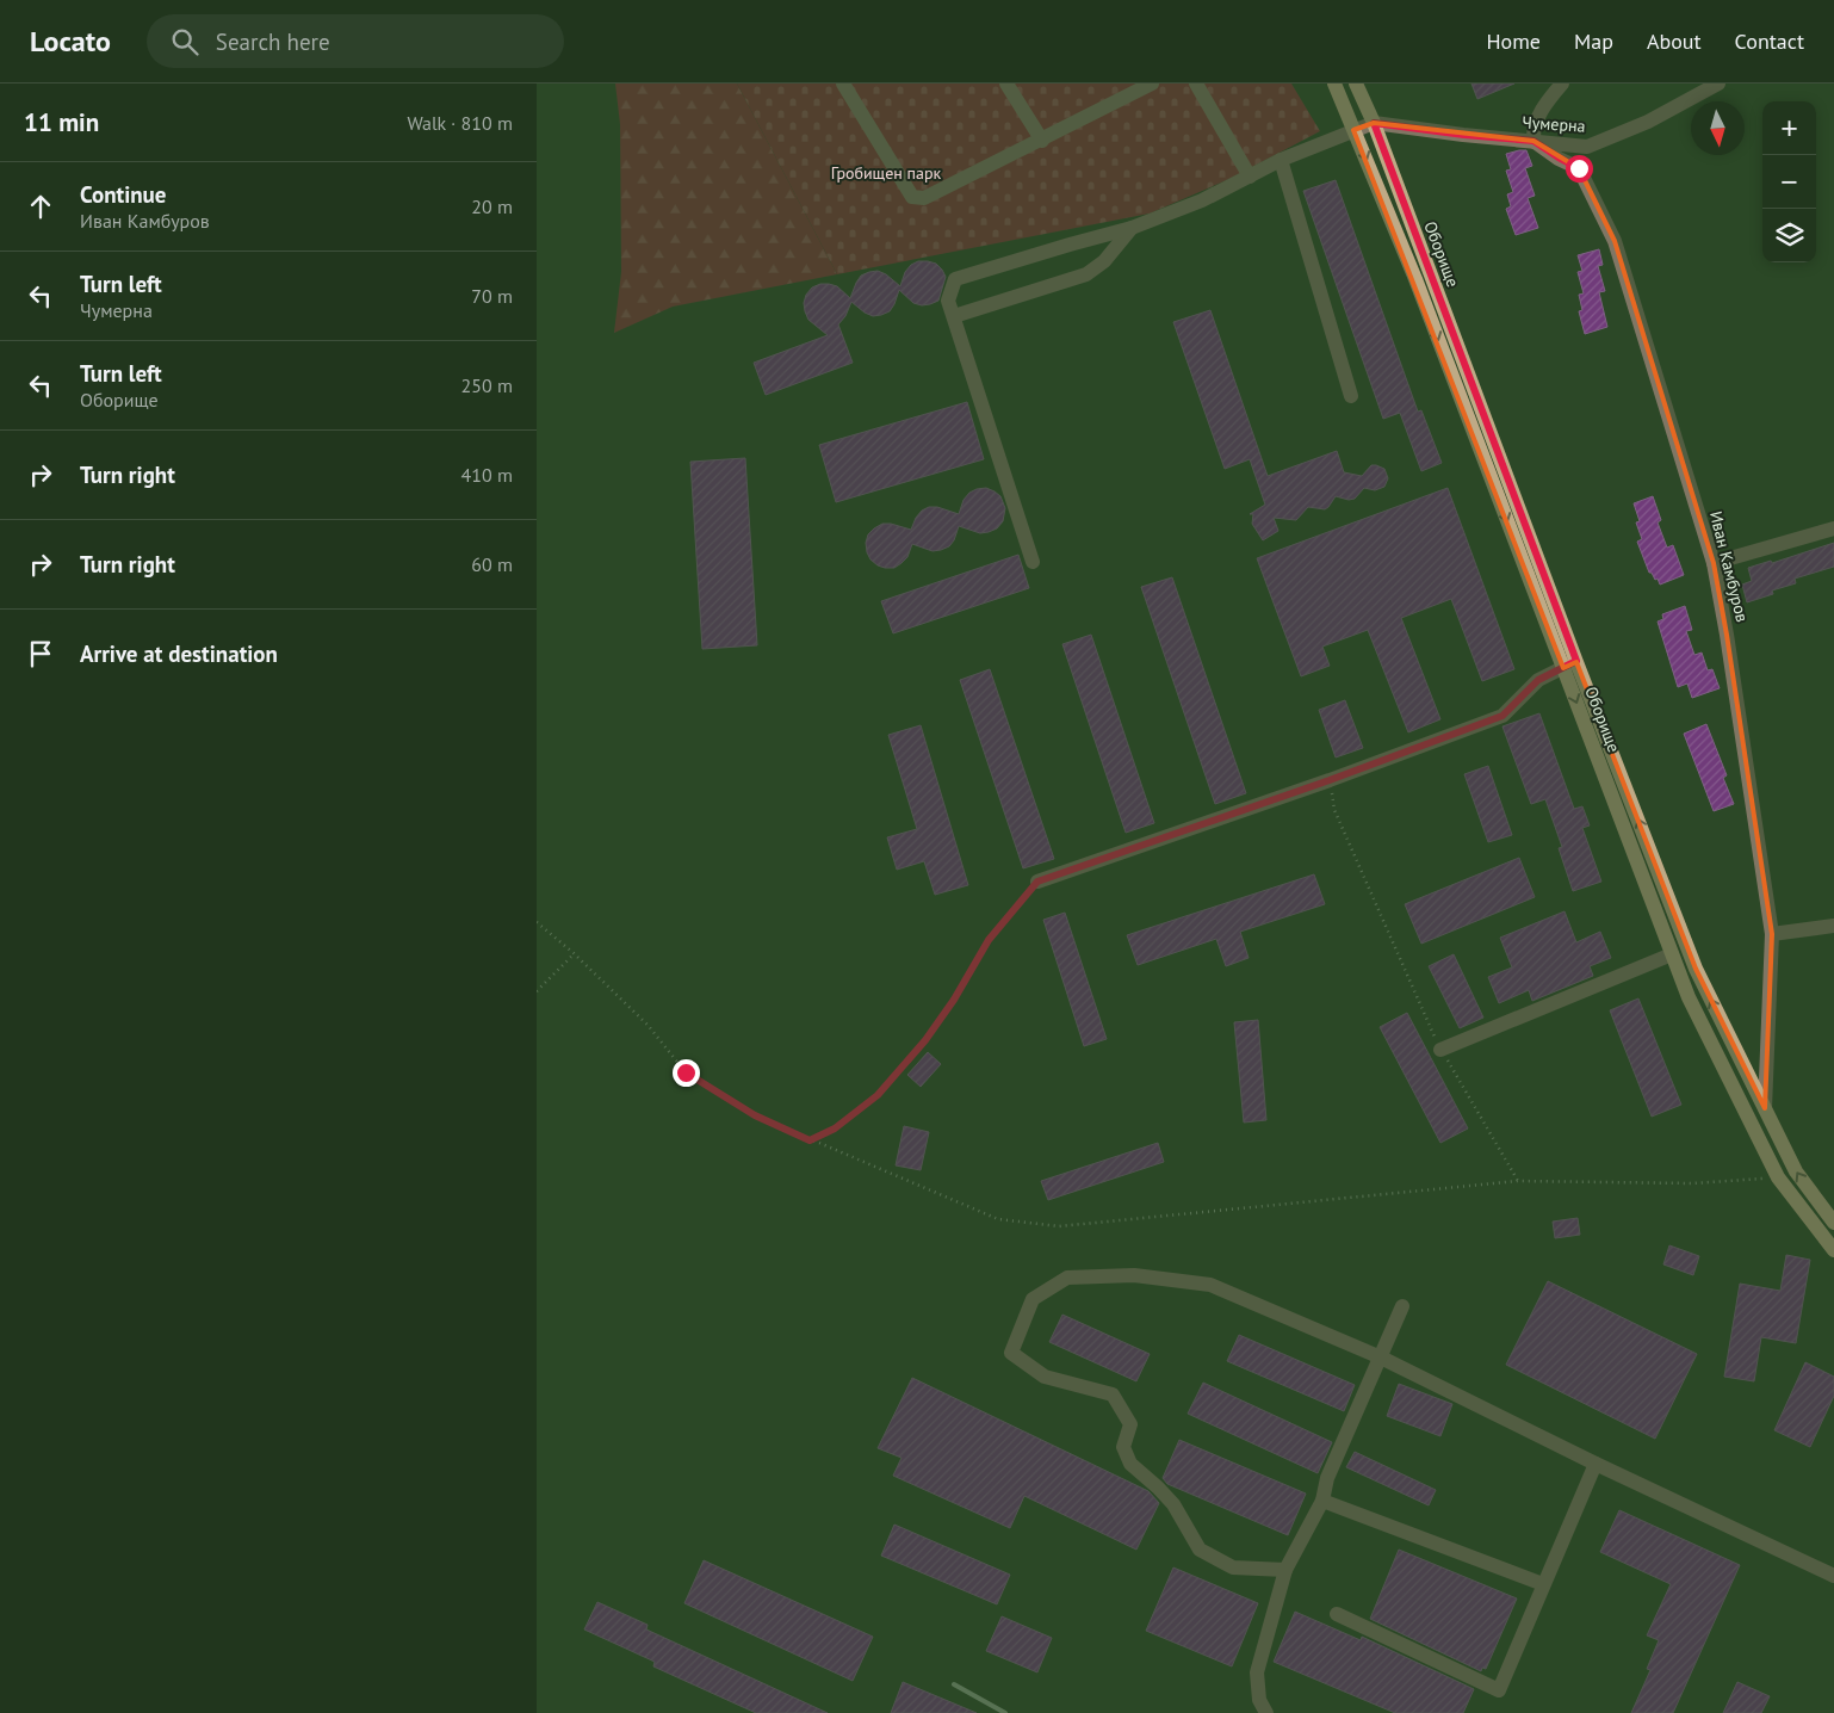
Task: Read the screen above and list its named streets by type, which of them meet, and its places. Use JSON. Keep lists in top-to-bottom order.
{
  "streets": {
    "main road": ["Оборище"],
    "street": ["Чумерна", "Иван Камбуров"]
  },
  "crossings": [
    ["Чумерна", "Оборище"],
    ["Чумерна", "Иван Камбуров"],
    ["Оборище", "Иван Камбуров"]
  ],
  "parks": ["Гробищен парк"],
  "north": "bottom",
  "page": {
    "header": "Locato",
    "search": "Search here",
    "nav": [
      "Home",
      "Map",
      "About",
      "Contact"
    ],
    "heading": ["11 min", "Walk · 810 m"],
    "map_buttons": ["+", "−"],
    "list": [
      ["Continue", "Иван Камбуров", "20 m"],
      ["Turn left", "Чумерна", "70 m"],
      ["Turn left", "Оборище", "250 m"],
      ["Turn right", "410 m"],
      ["Turn right", "60 m"],
      "Arrive at destination"
    ]
  }
}
